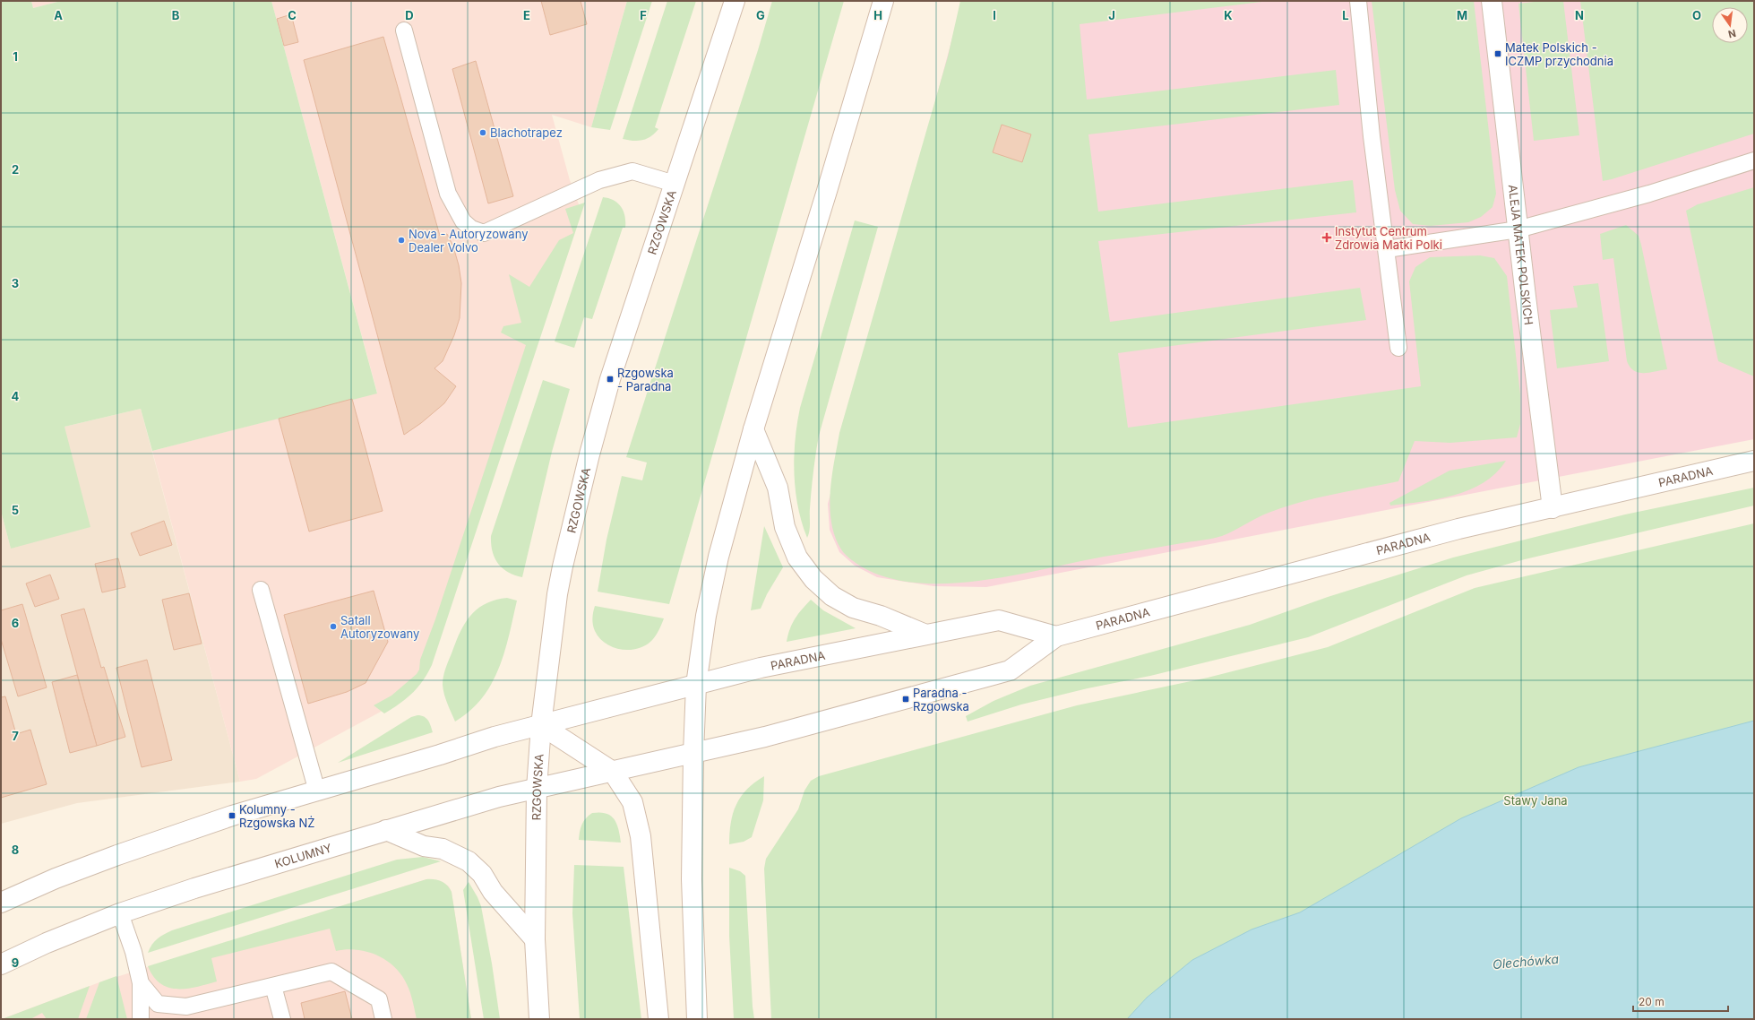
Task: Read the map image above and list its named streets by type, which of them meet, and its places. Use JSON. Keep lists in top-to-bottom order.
{
  "streets": {
    "street": [
      "RZGOWSKA",
      "ALEJA MATEK POLSKICH",
      "PARADNA",
      "KOLUMNY"
    ]
  },
  "crossings": [
    ["RZGOWSKA", "PARADNA"],
    ["RZGOWSKA", "KOLUMNY"],
    ["ALEJA MATEK POLSKICH", "PARADNA"],
    ["PARADNA", "KOLUMNY"]
  ],
  "water": ["Olechówka"],
  "parks": ["Stawy Jana"],
  "places": {
    "transit": [
      "Matek Polskich - ICZMP przychodnia",
      "Rzgowska - Paradna",
      "Paradna - Rzgowska",
      "Kolumny - Rzgowska NŻ"
    ],
    "other": ["Blachotrapez", "Nova - Autoryzowany Dealer Volvo", "Satall Autoryzowany"],
    "health": ["Instytut Centrum Zdrowia Matki Polki"]
  },
  "scale_bar": "20 m",
  "north": "bottom",
  "grid": {
    "columns": [
      "A",
      "B",
      "C",
      "D",
      "E",
      "F",
      "G",
      "H",
      "I",
      "J",
      "K",
      "L",
      "M",
      "N",
      "O"
    ],
    "rows": [
      "1",
      "2",
      "3",
      "4",
      "5",
      "6",
      "7",
      "8",
      "9"
    ]
  }
}
